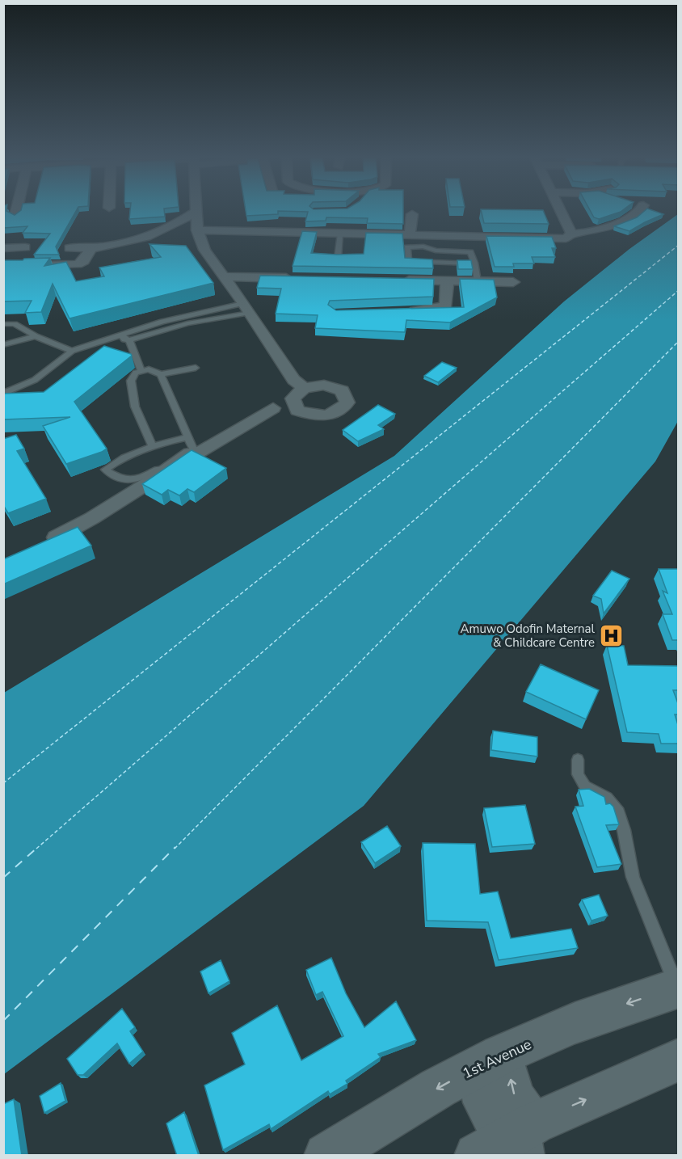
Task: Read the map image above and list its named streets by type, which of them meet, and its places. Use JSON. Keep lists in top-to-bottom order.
{
  "streets": {
    "main road": ["1st Avenue"]
  },
  "places": {
    "hospital": ["Amuwo Odofin Maternal & Childcare Centre"]
  }
}
